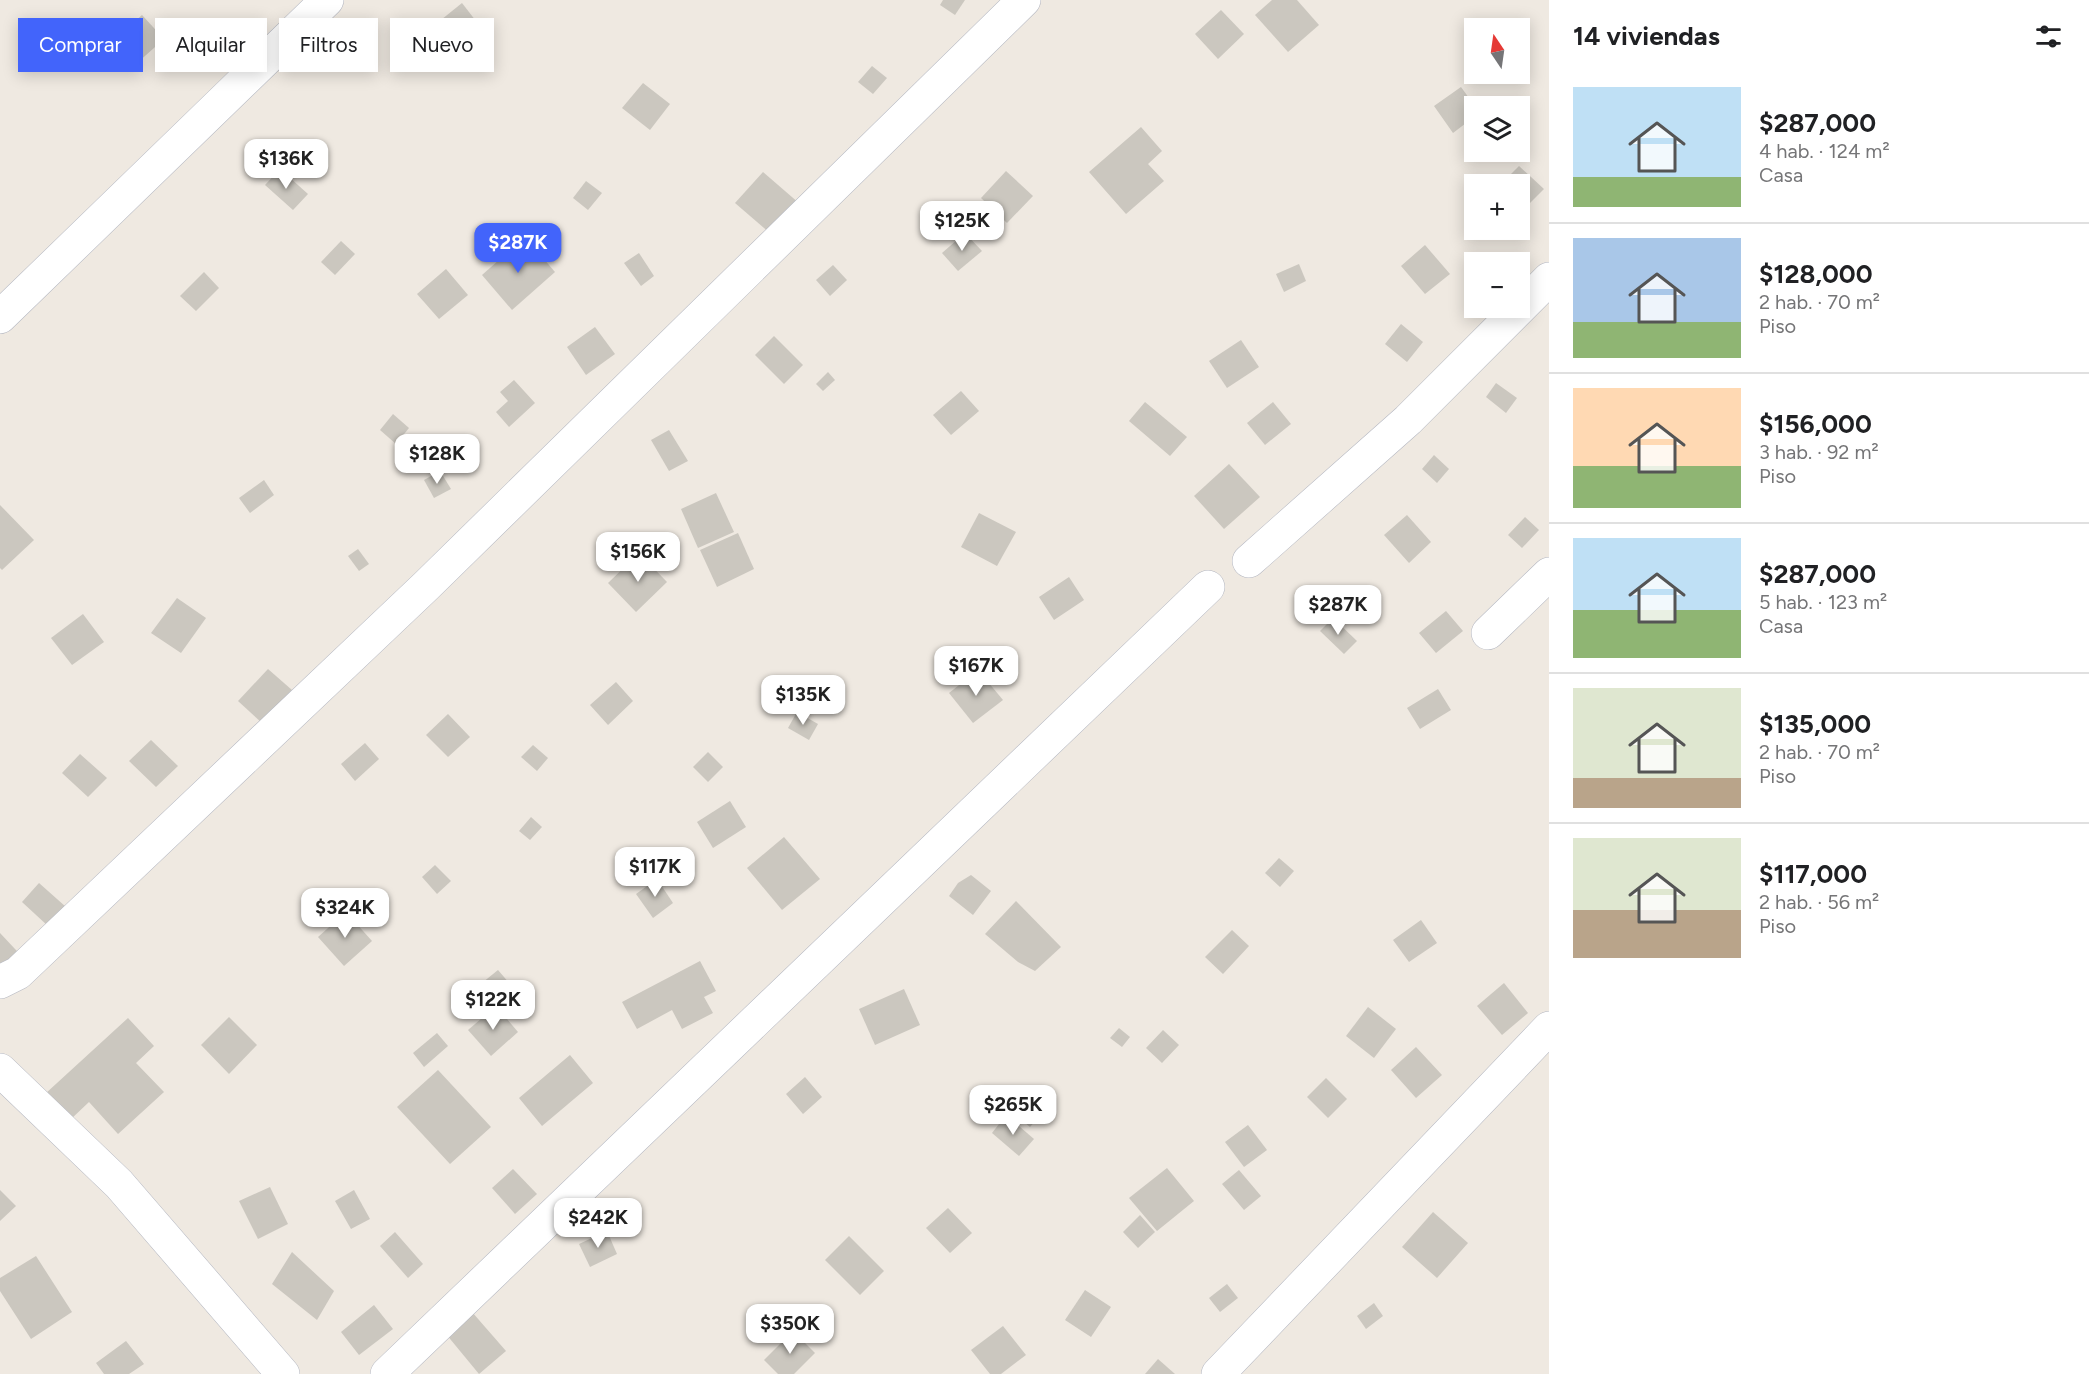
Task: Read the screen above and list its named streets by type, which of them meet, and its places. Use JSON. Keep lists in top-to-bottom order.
{
  "north": "top",
  "page": {
    "heading": "14 viviendas",
    "map_buttons": ["+", "−"],
    "chip": [
      "Comprar",
      "Alquilar",
      "Filtros",
      "Nuevo"
    ],
    "list": [
      {
        "name": "$287,000",
        "note": "4 hab. · 124 m² · Casa"
      },
      {
        "name": "$128,000",
        "note": "2 hab. · 70 m² · Piso"
      },
      {
        "name": "$156,000",
        "note": "3 hab. · 92 m² · Piso"
      },
      {
        "name": "$287,000",
        "note": "5 hab. · 123 m² · Casa"
      },
      {
        "name": "$135,000",
        "note": "2 hab. · 70 m² · Piso"
      },
      {
        "name": "$117,000",
        "note": "2 hab. · 56 m² · Piso"
      }
    ],
    "price": [
      "$136K",
      "$125K",
      "$287K",
      "$128K",
      "$156K",
      "$287K",
      "$167K",
      "$135K",
      "$117K",
      "$324K",
      "$122K",
      "$265K",
      "$242K",
      "$350K"
    ]
  }
}
